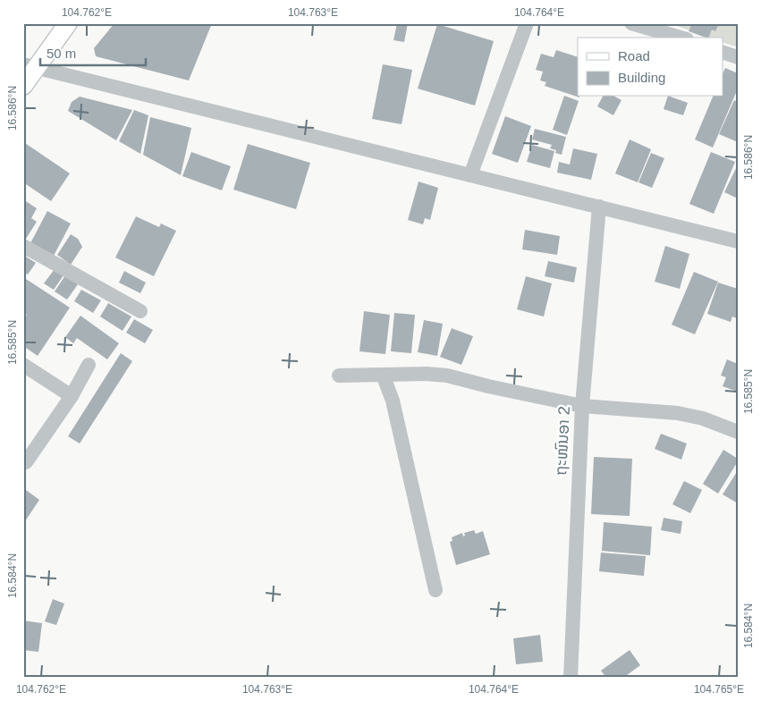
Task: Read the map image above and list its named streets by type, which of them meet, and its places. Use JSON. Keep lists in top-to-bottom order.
{
  "streets": {
    "street": ["ຖະໜົນອາ 2"]
  },
  "legend": ["Road", "Building"],
  "scale_bar": "50 m",
  "coordinates": [
    "104.762°E",
    "104.763°E",
    "104.764°E",
    "16.586°N",
    "16.585°N",
    "16.584°N",
    "104.765°E"
  ]
}
